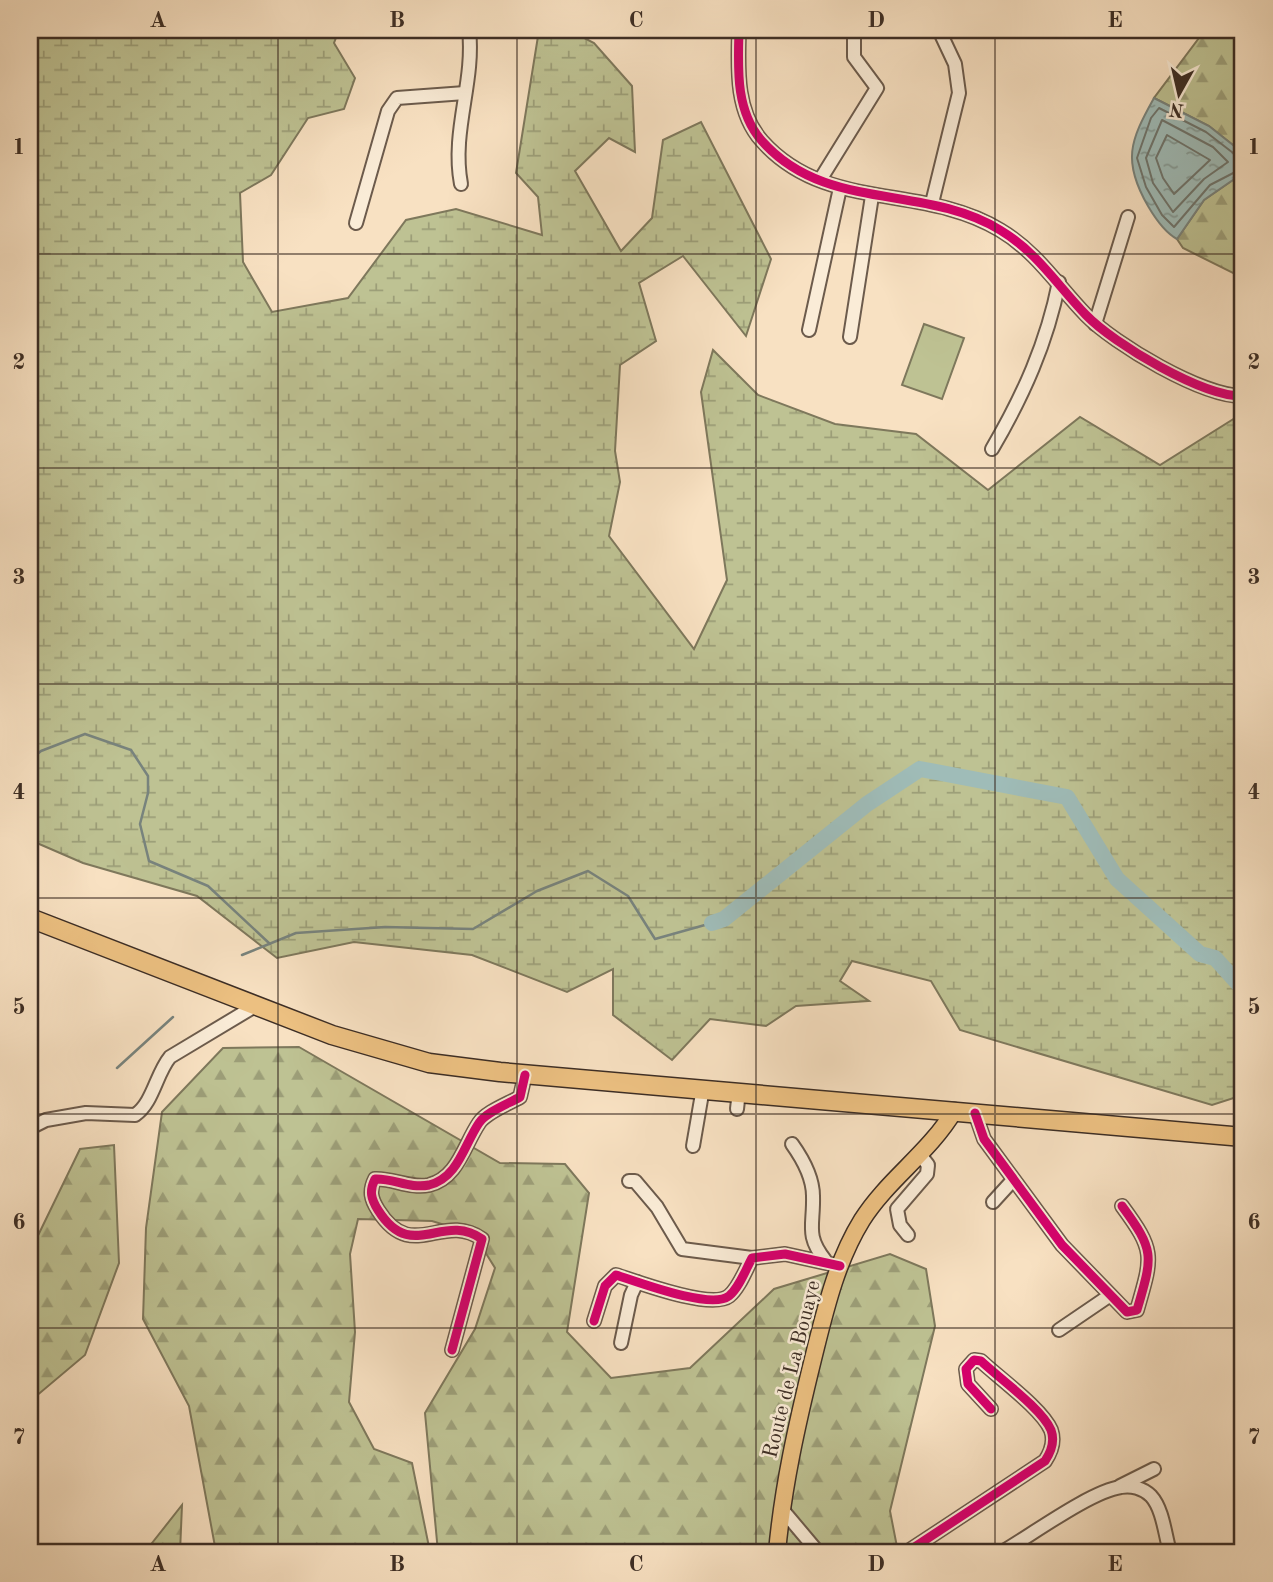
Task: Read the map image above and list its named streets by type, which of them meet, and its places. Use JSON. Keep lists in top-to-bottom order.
{
  "streets": {
    "main road": ["Route de La Bouaye"]
  },
  "north": "bottom",
  "grid": {
    "columns": [
      "A",
      "B",
      "C",
      "D",
      "E"
    ],
    "rows": [
      "1",
      "2",
      "3",
      "4",
      "5",
      "6",
      "7"
    ]
  }
}
